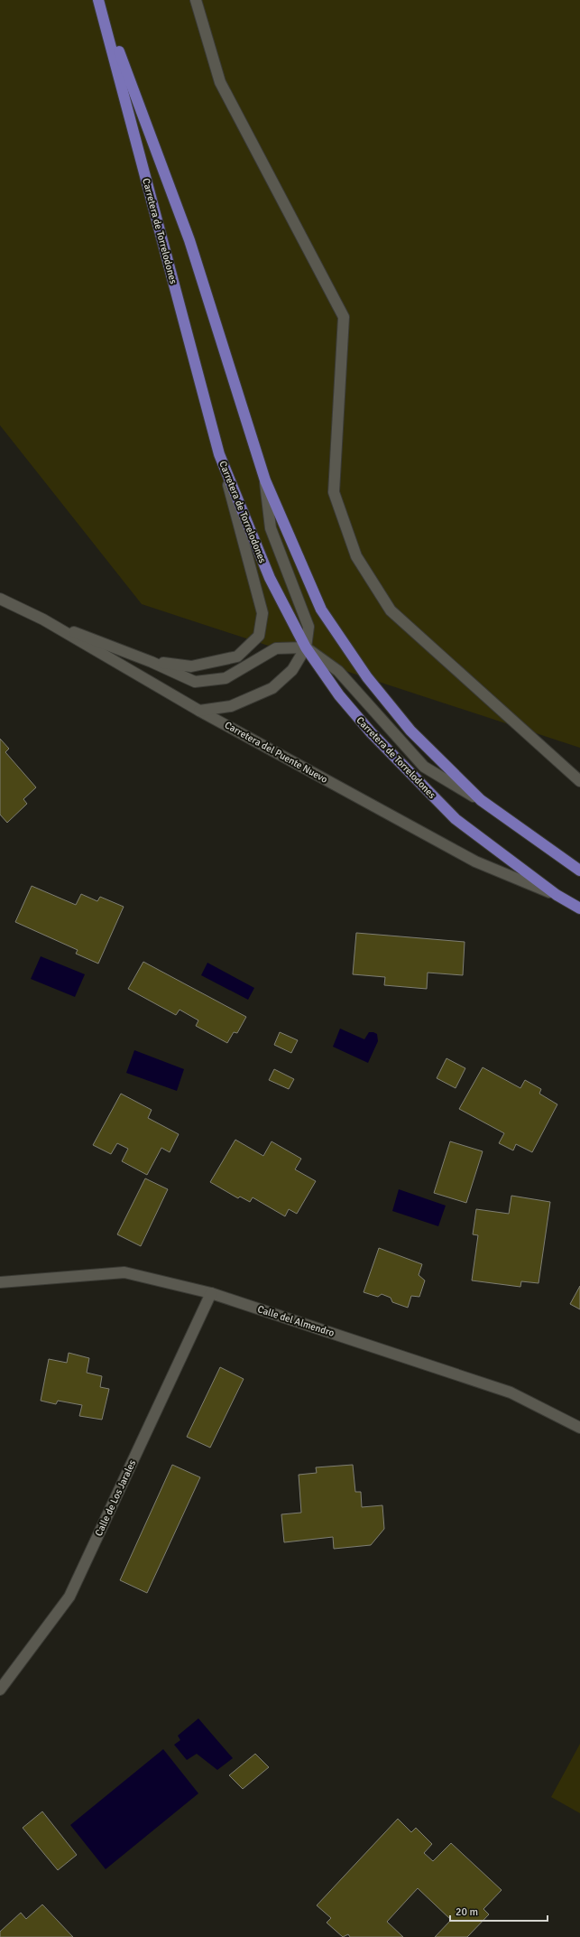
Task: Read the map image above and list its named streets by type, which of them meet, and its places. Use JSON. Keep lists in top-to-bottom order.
{
  "streets": {
    "main road": ["Carretera de Torrelodones"],
    "street": ["Carretera del Puente Nuevo", "Calle del Almendro", "Calle de Los Jarales"]
  },
  "crossings": [
    ["Carretera de Torrelodones", "Carretera del Puente Nuevo"],
    ["Calle del Almendro", "Calle de Los Jarales"]
  ],
  "scale_bar": "20 m"
}
